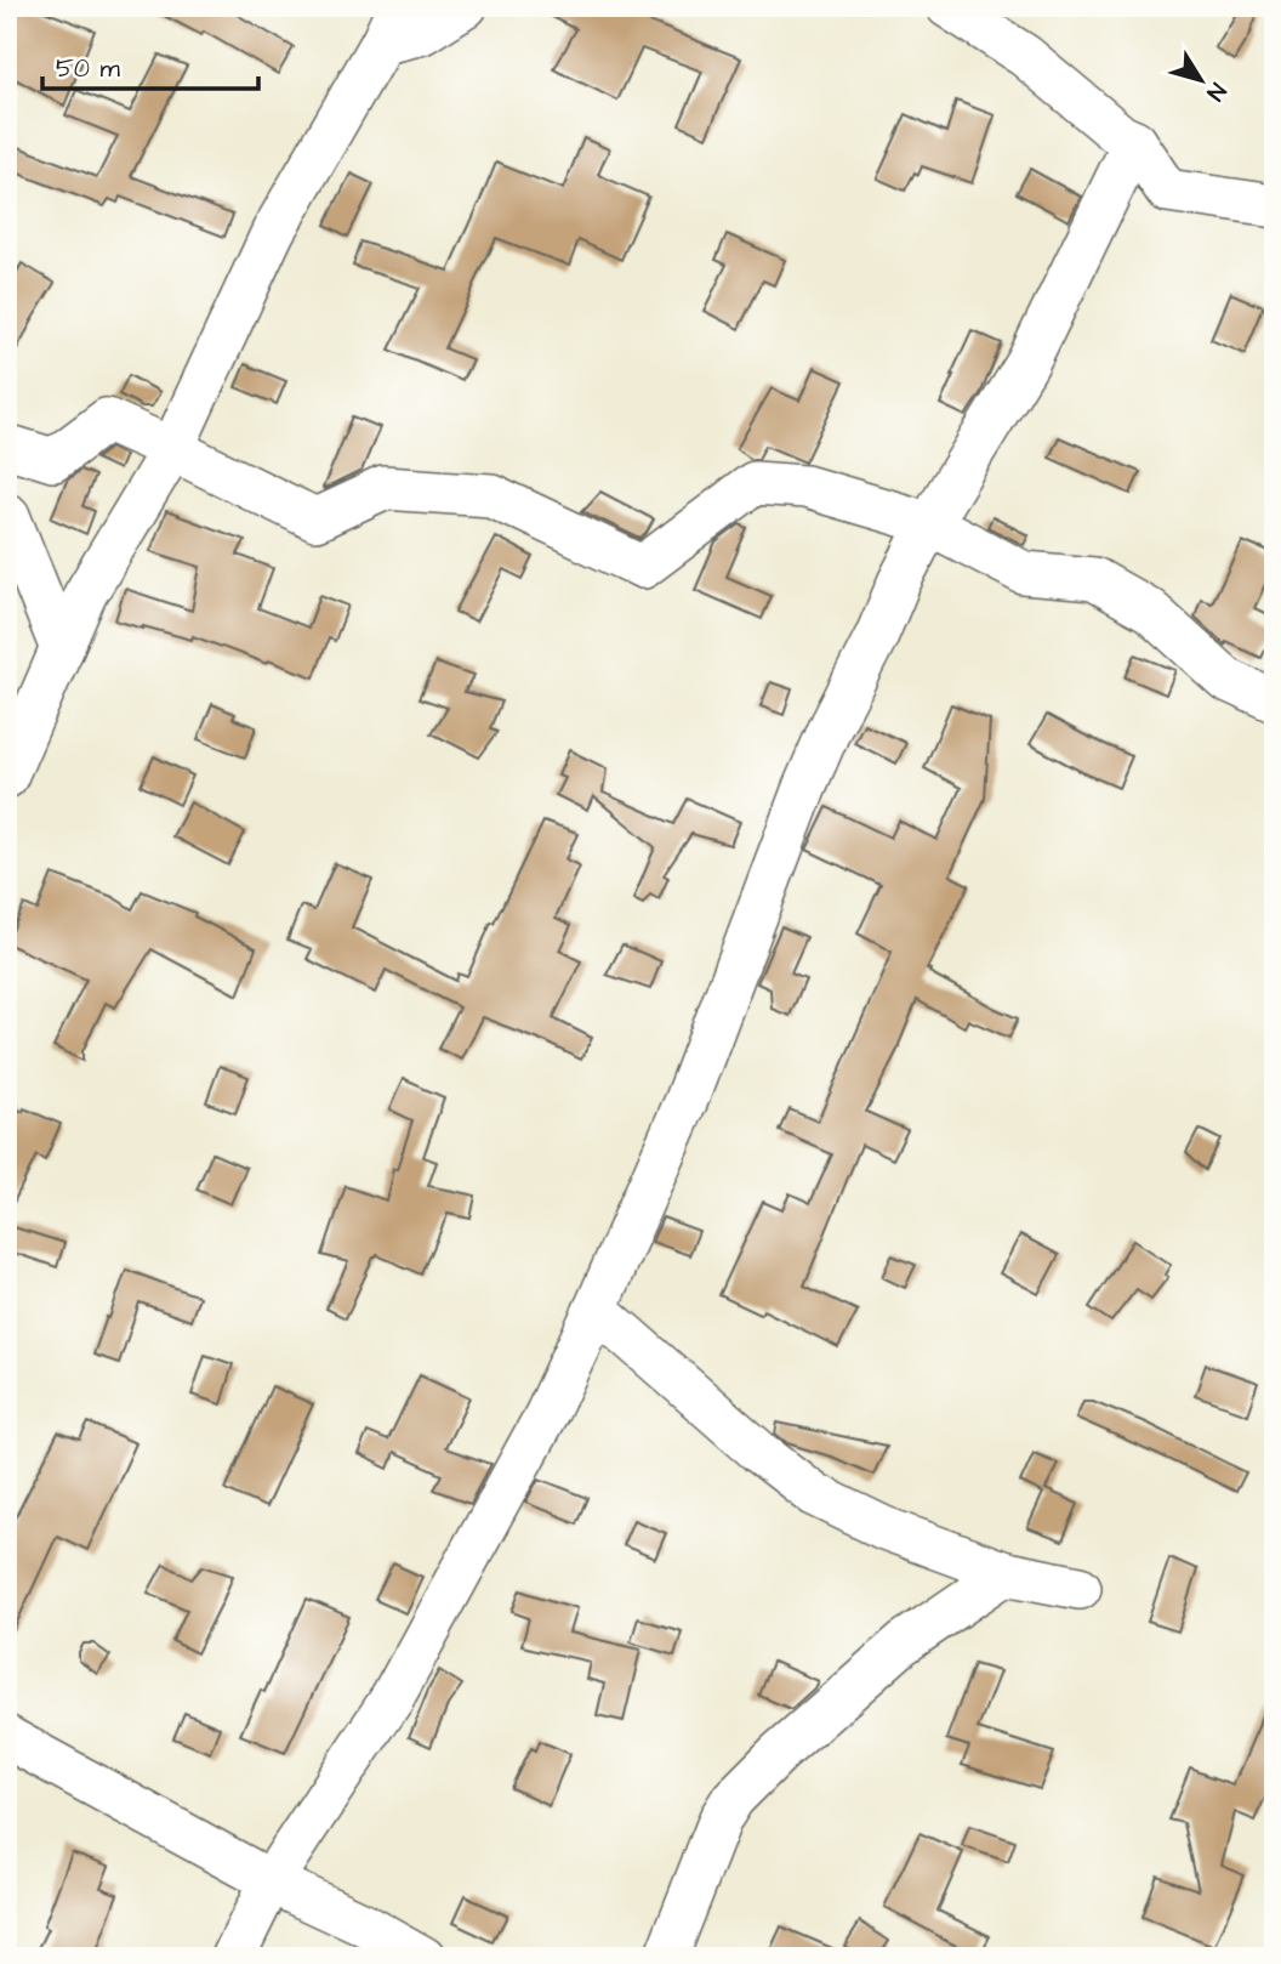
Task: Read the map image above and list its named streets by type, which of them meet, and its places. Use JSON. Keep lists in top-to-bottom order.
{
  "scale_bar": "50 m",
  "north": "bottom right"
}
